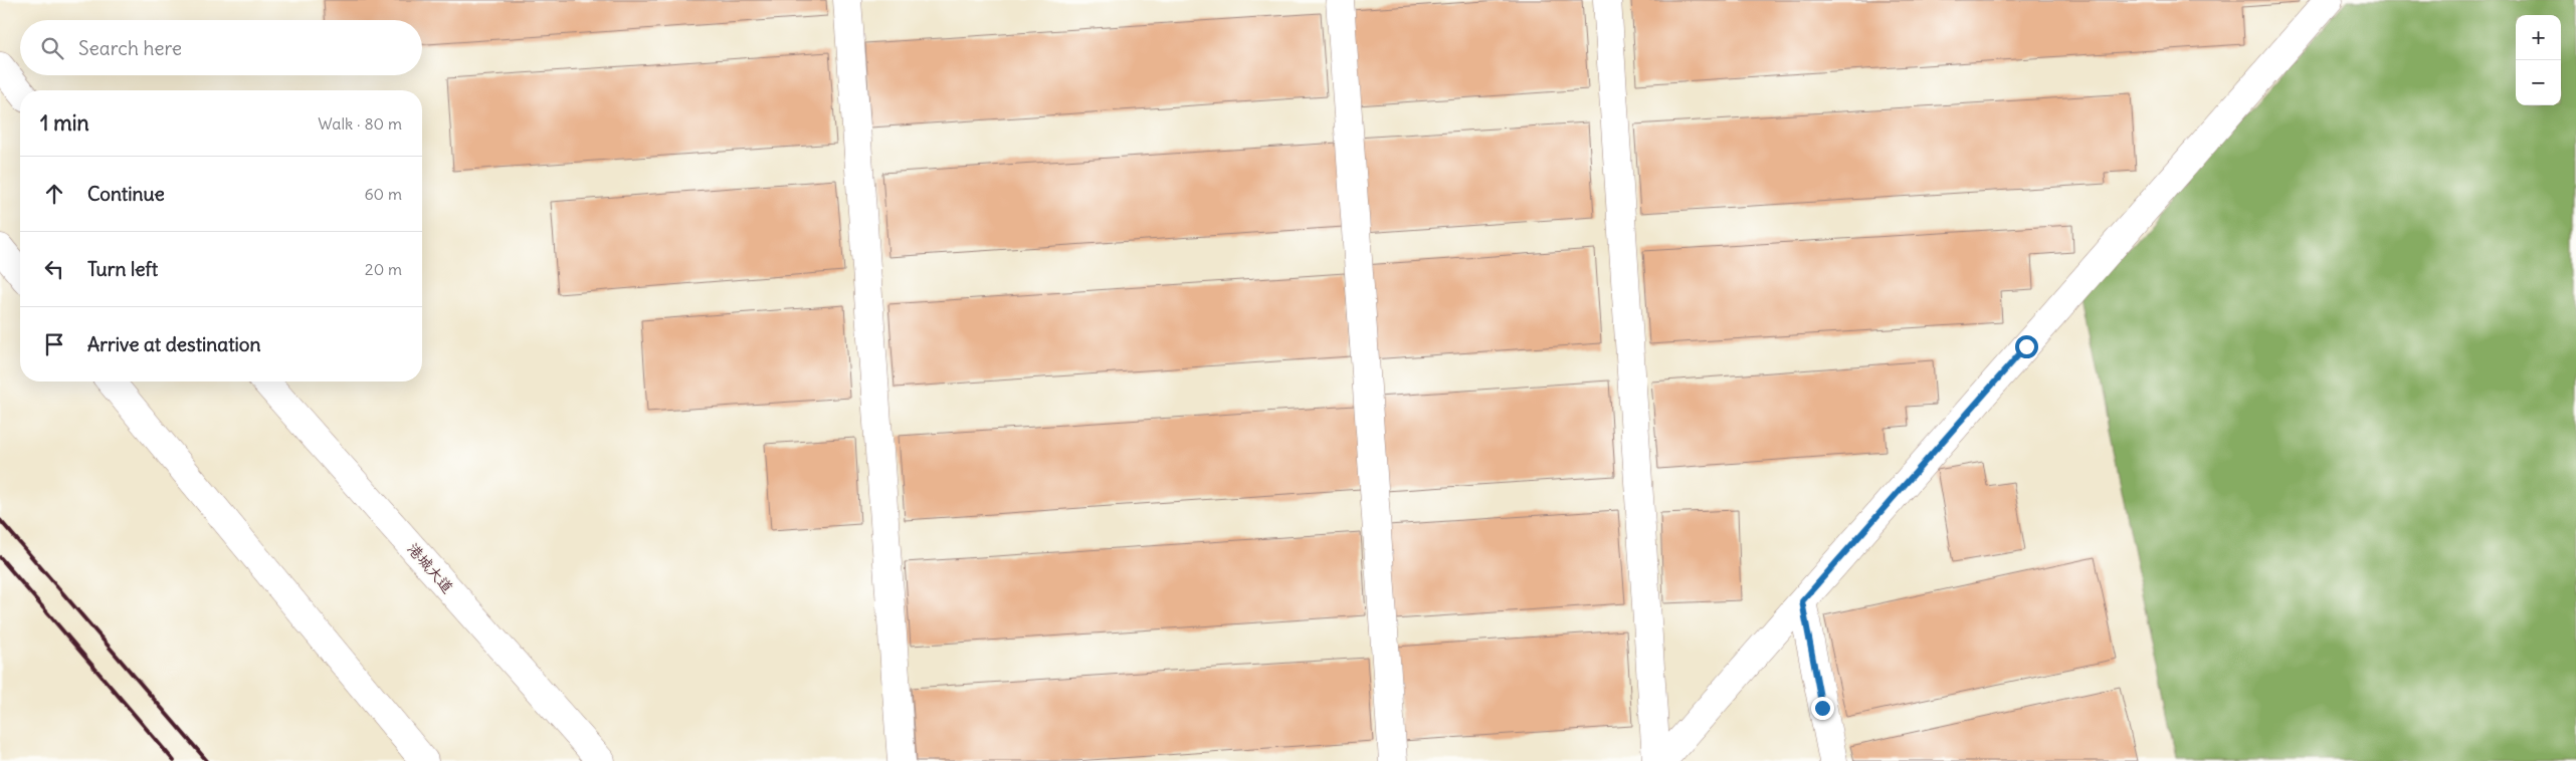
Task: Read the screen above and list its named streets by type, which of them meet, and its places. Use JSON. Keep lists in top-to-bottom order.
{
  "streets": {
    "street": ["港城大道"]
  },
  "page": {
    "map_buttons": ["+", "−"],
    "search": "Search here",
    "heading": ["1 min", "Walk · 80 m"],
    "list": [
      ["Continue", "60 m"],
      ["Turn left", "20 m"],
      "Arrive at destination"
    ]
  }
}
